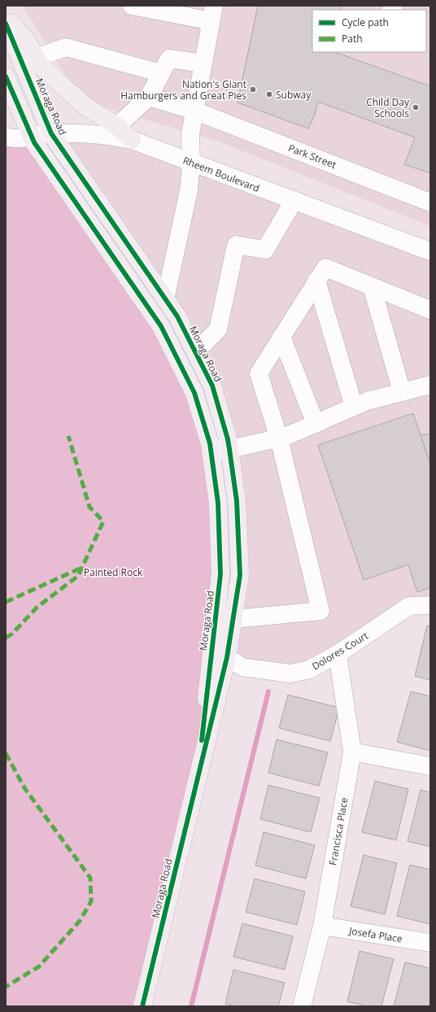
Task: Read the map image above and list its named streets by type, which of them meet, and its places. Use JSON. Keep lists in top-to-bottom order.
{
  "streets": {
    "main road": ["Moraga Road"],
    "street": [
      "Park Street",
      "Rheem Boulevard",
      "Dolores Court",
      "Francisca Place",
      "Josefa Place"
    ]
  },
  "crossings": [
    ["Moraga Road", "Rheem Boulevard"],
    ["Moraga Road", "Dolores Court"],
    ["Dolores Court", "Francisca Place"],
    ["Francisca Place", "Josefa Place"]
  ],
  "parks": ["Painted Rock"],
  "places": ["Nation's Giant Hamburgers and Great Pies", "Subway", "Child Day Schools"],
  "legend": ["Cycle path", "Path"]
}
